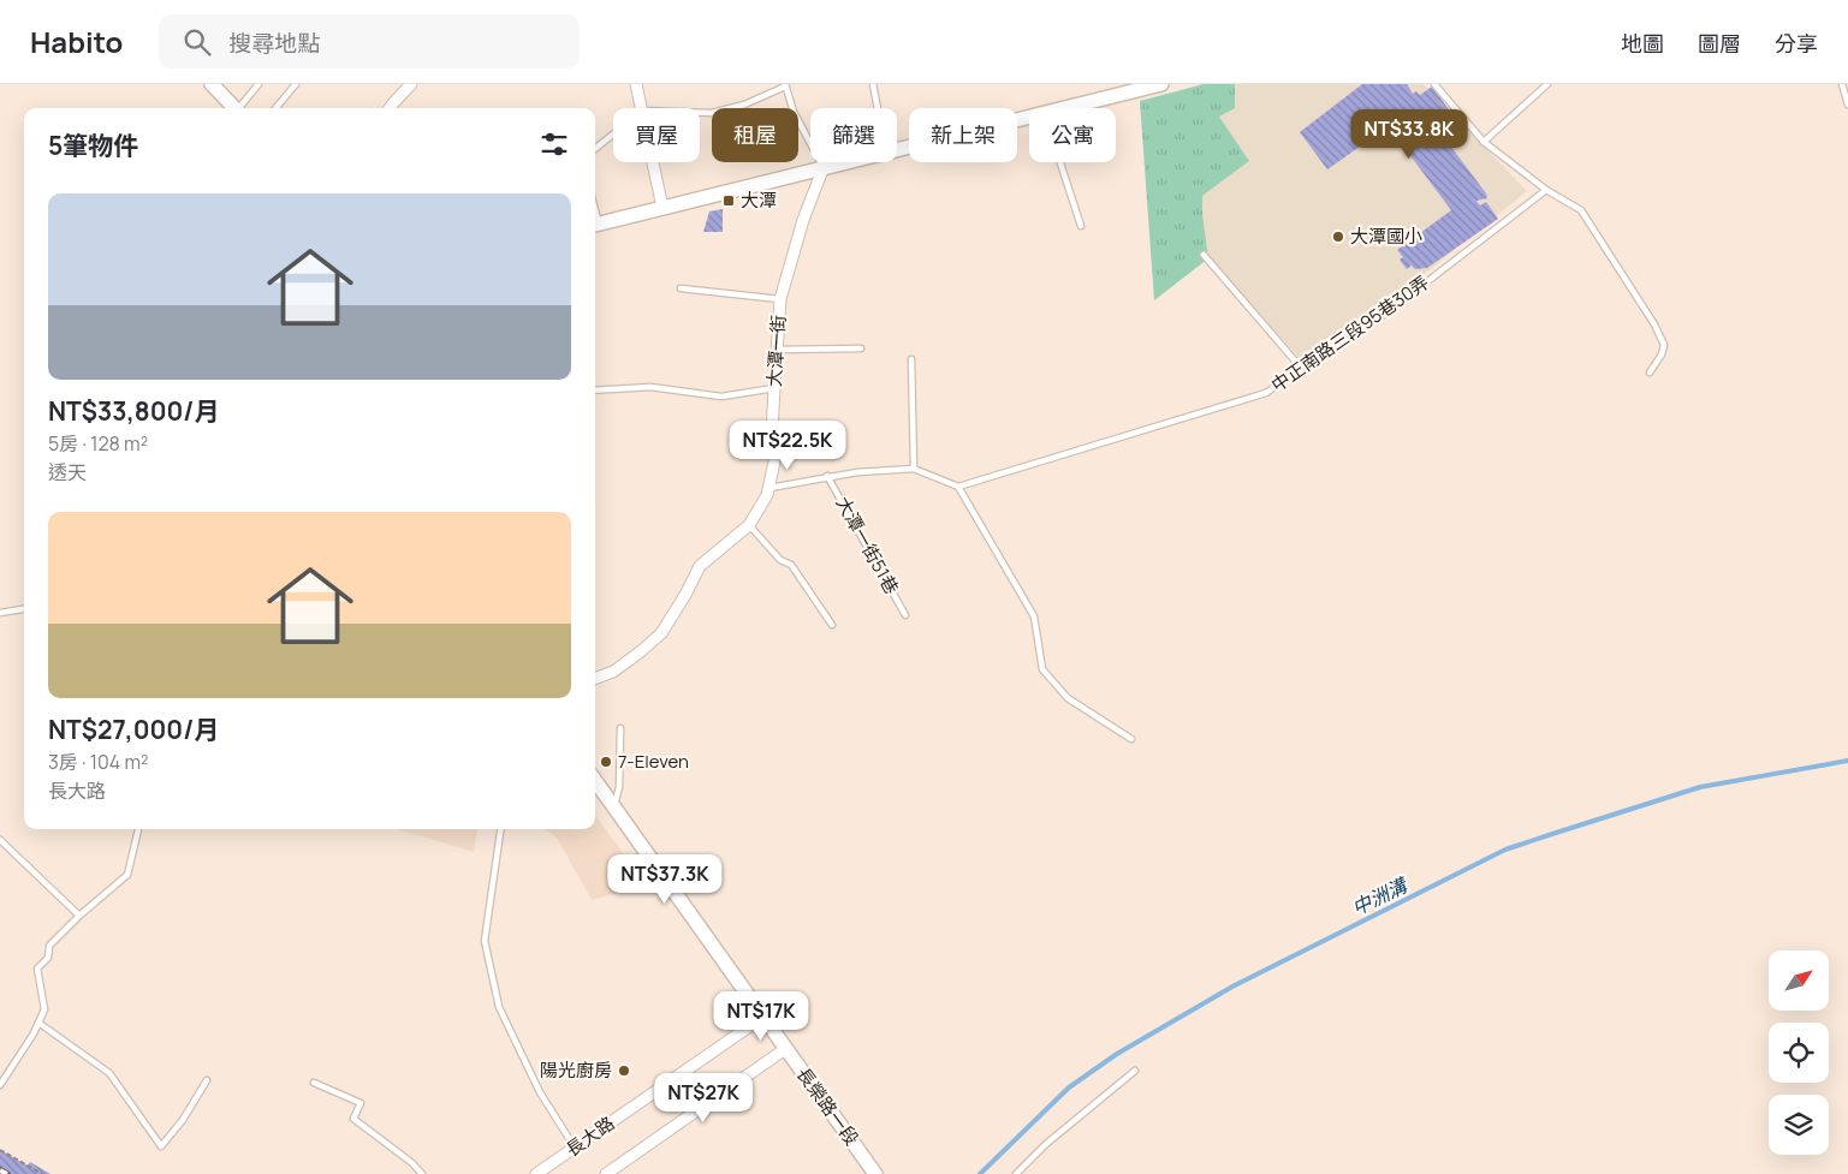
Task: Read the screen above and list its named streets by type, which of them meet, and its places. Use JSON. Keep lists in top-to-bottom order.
{
  "streets": {
    "street": ["大潭一街", "長榮路一段", "長大路"],
    "lane": ["中正南路三段95巷30弄", "大潭一街51巷"]
  },
  "crossings": [
    ["中正南路三段95巷30弄", "大潭一街51巷"],
    ["大潭一街", "大潭一街51巷"],
    ["長榮路一段", "長大路"]
  ],
  "water": ["中洲溝"],
  "places": {
    "transit": ["大潭"],
    "other": ["大潭國小", "7-Eleven", "陽光廚房"]
  },
  "north": "top right",
  "page": {
    "header": "Habito",
    "search": "搜尋地點",
    "nav": ["地圖", "圖層", "分享"],
    "chip": [
      "買屋",
      "租屋",
      "篩選",
      "新上架",
      "公寓"
    ],
    "heading": "5筆物件",
    "price": [
      "NT$33.8K",
      "NT$22.5K",
      "NT$37.3K",
      "NT$17K",
      "NT$27K"
    ],
    "list": [
      {
        "name": "NT$33,800/月",
        "note": "5房 · 128 m² · 透天"
      },
      {
        "name": "NT$27,000/月",
        "note": "3房 · 104 m² · 長大路"
      }
    ]
  }
}
